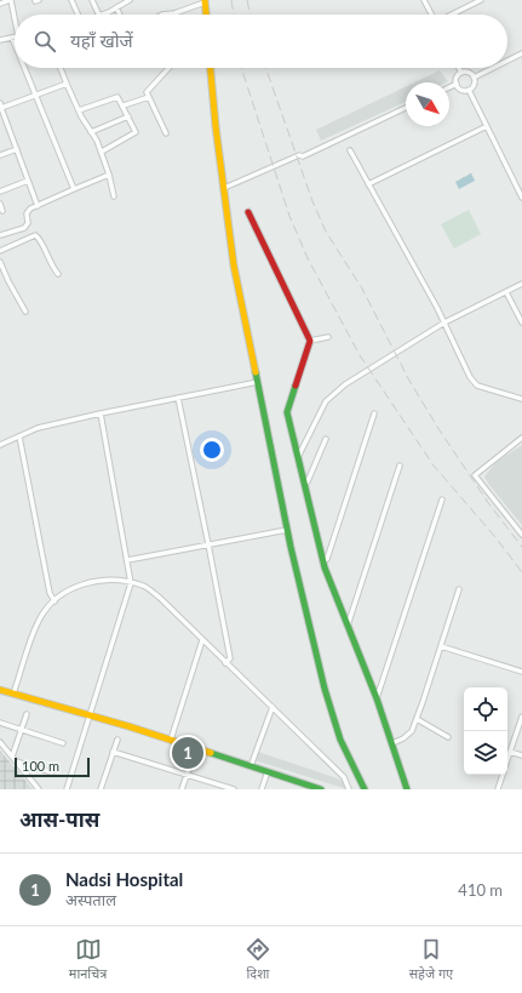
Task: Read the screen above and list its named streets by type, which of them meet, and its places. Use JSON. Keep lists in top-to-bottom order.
{
  "scale_bar": "100 m",
  "north": "bottom right",
  "page": {
    "search": "यहाँ खोजें",
    "pins": "1",
    "scale": "100 m",
    "heading": "आस-पास",
    "list": [
      {
        "mark": "1",
        "name": "Nadsi Hospital",
        "note": "अस्पताल",
        "value": "410 m"
      }
    ],
    "nav": ["मानचित्र", "दिशा", "सहेजे गए"]
  }
}
